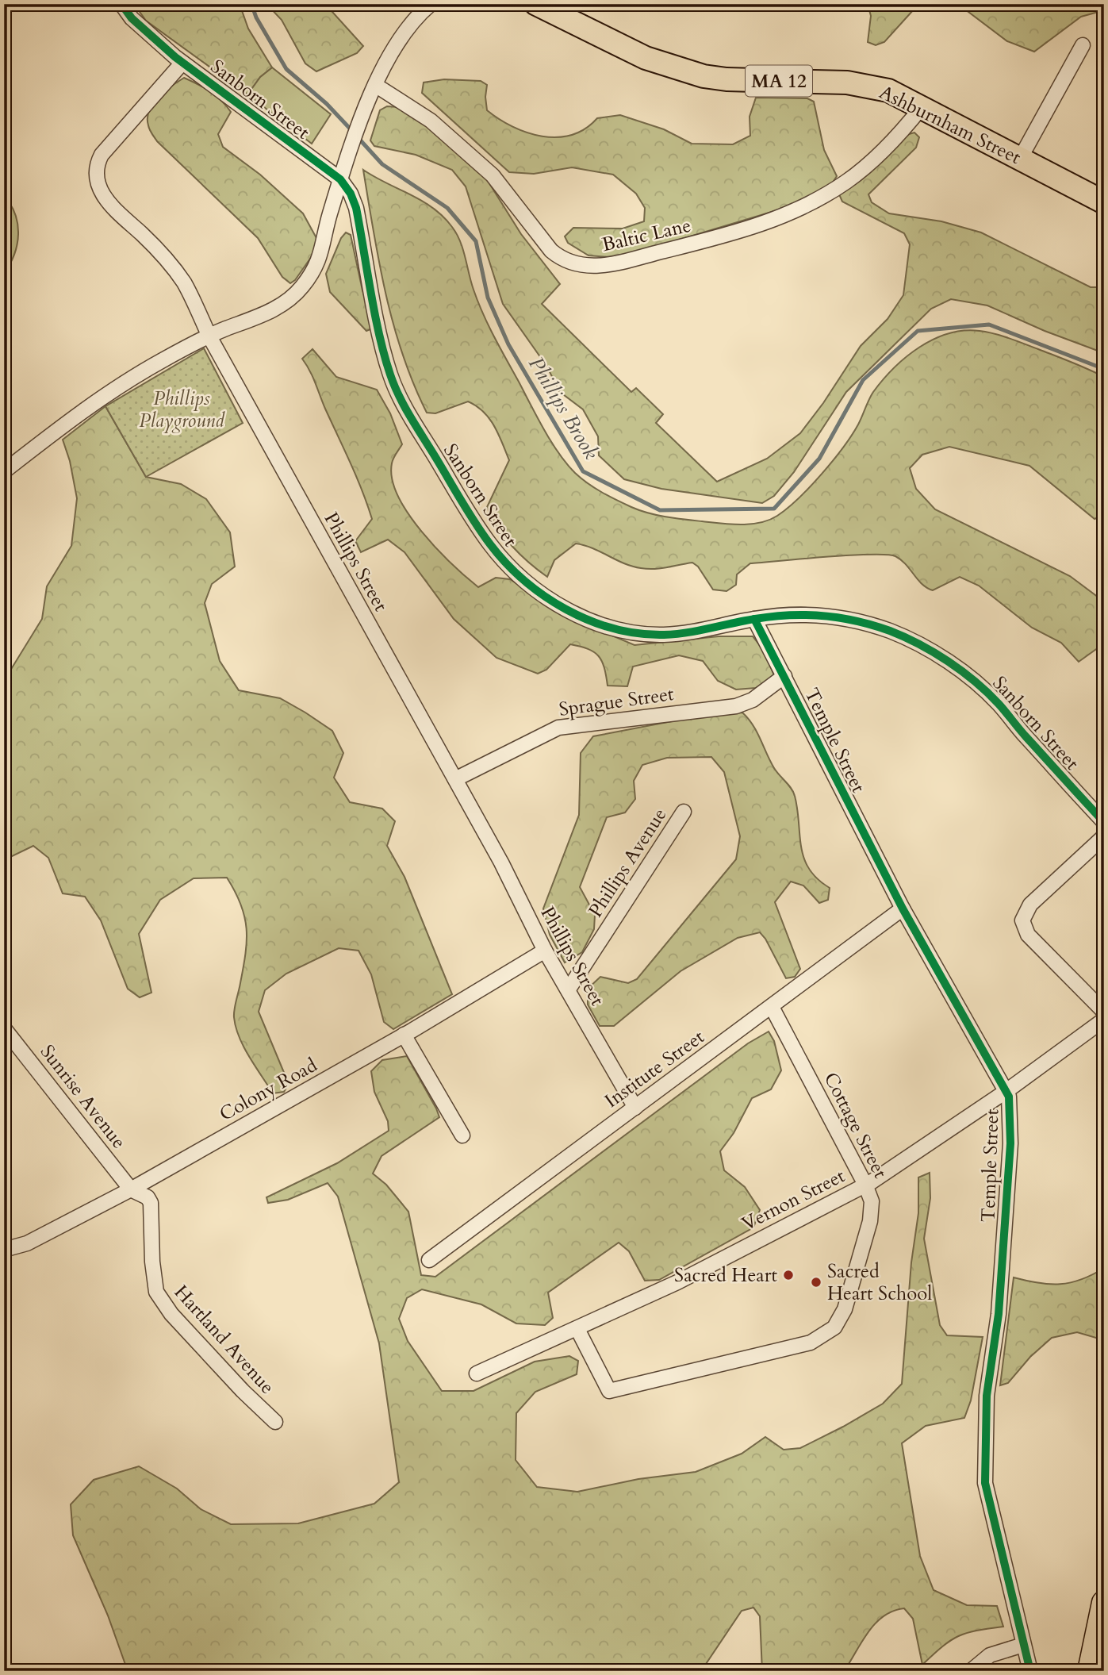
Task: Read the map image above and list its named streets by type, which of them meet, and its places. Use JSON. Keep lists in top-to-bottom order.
{
  "streets": {
    "main road": ["MA 12", "Ashburnham Street"],
    "street": [
      "Sanborn Street",
      "Baltic Lane",
      "Phillips Street",
      "Sprague Street",
      "Temple Street",
      "Phillips Avenue",
      "Institute Street",
      "Colony Road",
      "Sunrise Avenue",
      "Cottage Street",
      "Vernon Street",
      "Hartland Avenue"
    ]
  },
  "crossings": [
    ["Sanborn Street", "Phillips Street"],
    ["Sanborn Street", "Temple Street"],
    ["Ashburnham Street", "Baltic Lane"],
    ["Phillips Street", "Sprague Street"],
    ["Phillips Street", "Phillips Avenue"],
    ["Phillips Street", "Institute Street"],
    ["Phillips Street", "Colony Road"],
    ["Sprague Street", "Temple Street"],
    ["Temple Street", "Institute Street"],
    ["Temple Street", "Vernon Street"],
    ["Institute Street", "Cottage Street"],
    ["Colony Road", "Sunrise Avenue"],
    ["Colony Road", "Hartland Avenue"],
    ["Sunrise Avenue", "Hartland Avenue"],
    ["Cottage Street", "Vernon Street"]
  ],
  "water": ["Phillips Brook"],
  "parks": ["Phillips Playground"],
  "places": ["Sacred Heart", "Sacred Heart School"]
}
